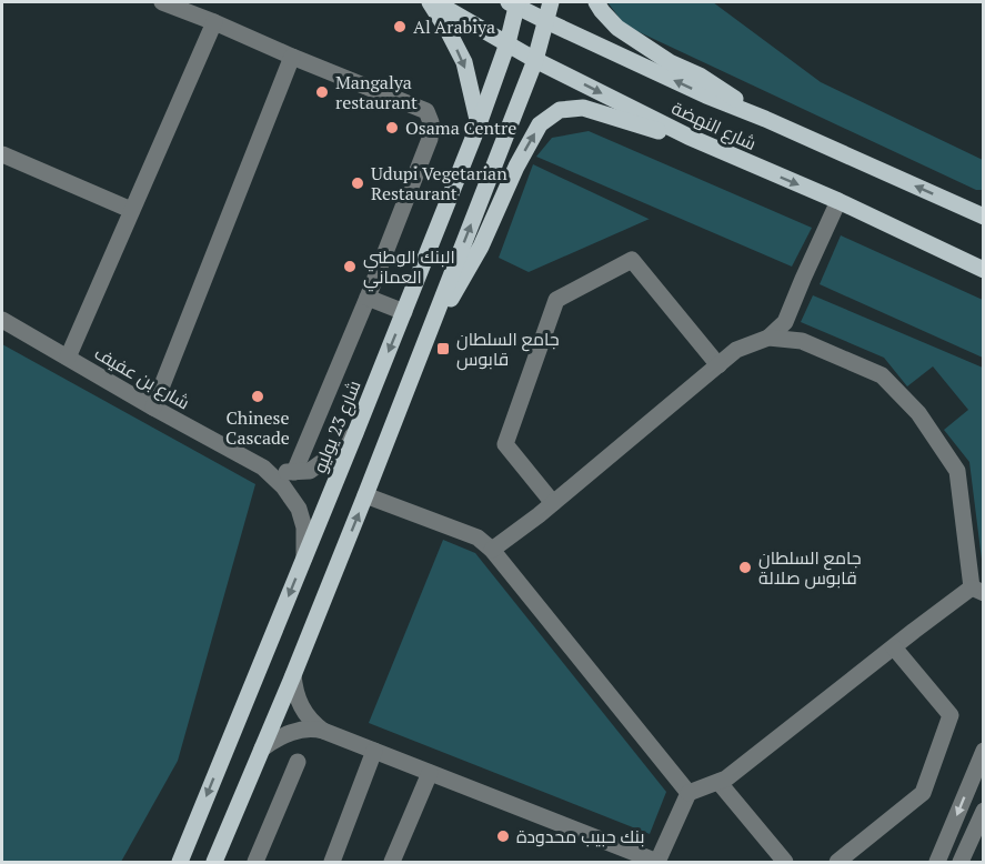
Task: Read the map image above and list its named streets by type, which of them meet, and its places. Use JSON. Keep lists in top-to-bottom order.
{
  "streets": {
    "main road": ["شارع النهضة", "شارع 23 يوليو"],
    "street": ["شارع بن عفيف"]
  },
  "crossings": [
    ["شارع النهضة", "شارع 23 يوليو"],
    ["شارع بن عفيف", "شارع 23 يوليو"]
  ],
  "places": {
    "other": [
      "Al Arabiya",
      "Mangalya restaurant",
      "Osama Centre",
      "Udupi Vegetarian Restaurant",
      "البنك الوطني العماني",
      "Chinese Cascade",
      "جامع السلطان قابوس صلالة",
      "بنك حبيب محدودة"
    ],
    "transit": ["جامع السلطان قابوس"]
  }
}
